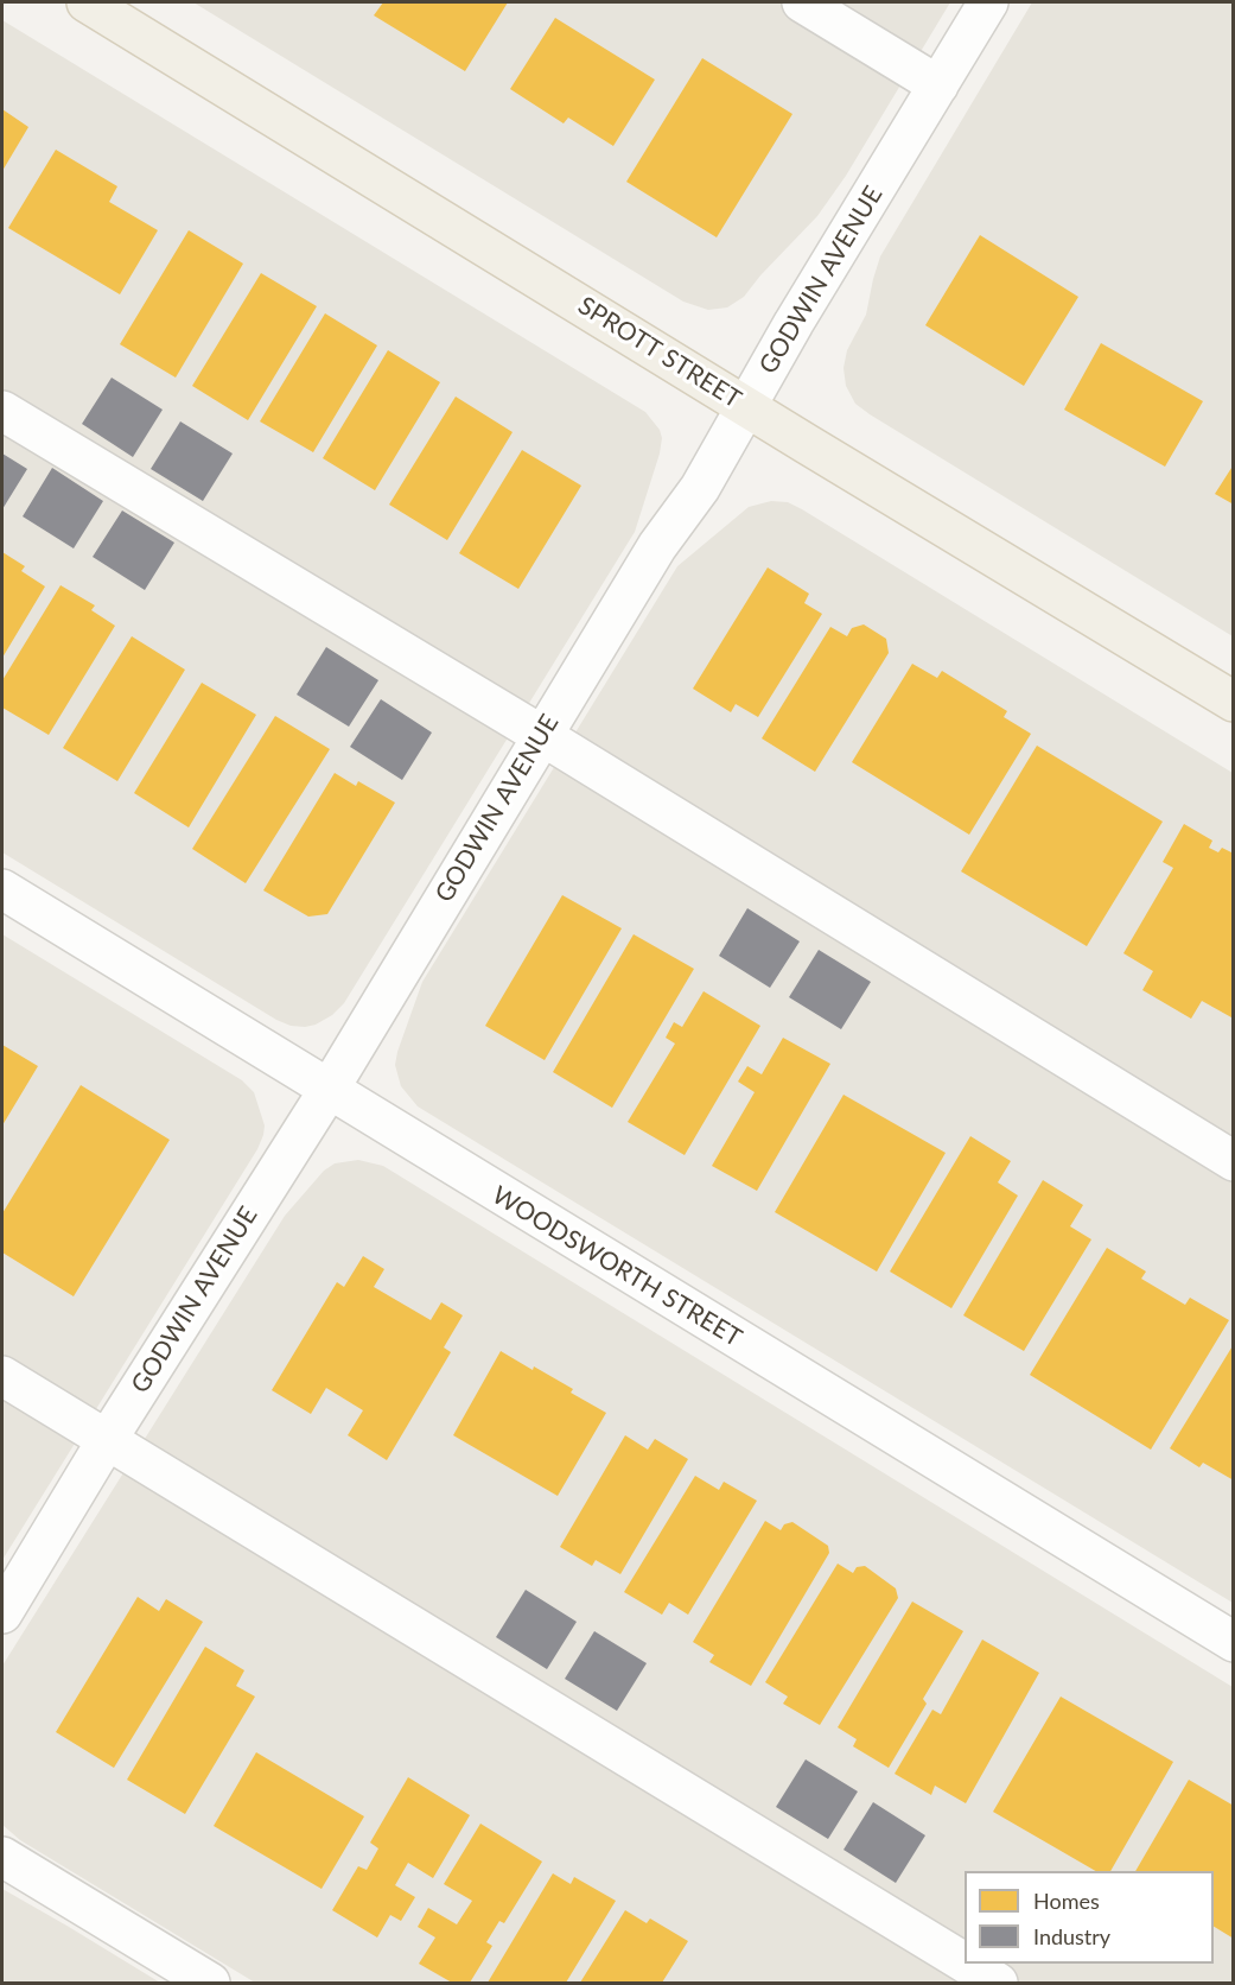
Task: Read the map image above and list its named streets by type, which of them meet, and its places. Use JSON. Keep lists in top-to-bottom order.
{
  "streets": {
    "main road": ["SPROTT STREET"],
    "street": ["GODWIN AVENUE", "WOODSWORTH STREET"]
  },
  "crossings": [
    ["GODWIN AVENUE", "SPROTT STREET"],
    ["GODWIN AVENUE", "WOODSWORTH STREET"]
  ],
  "legend": ["Homes", "Industry"]
}
